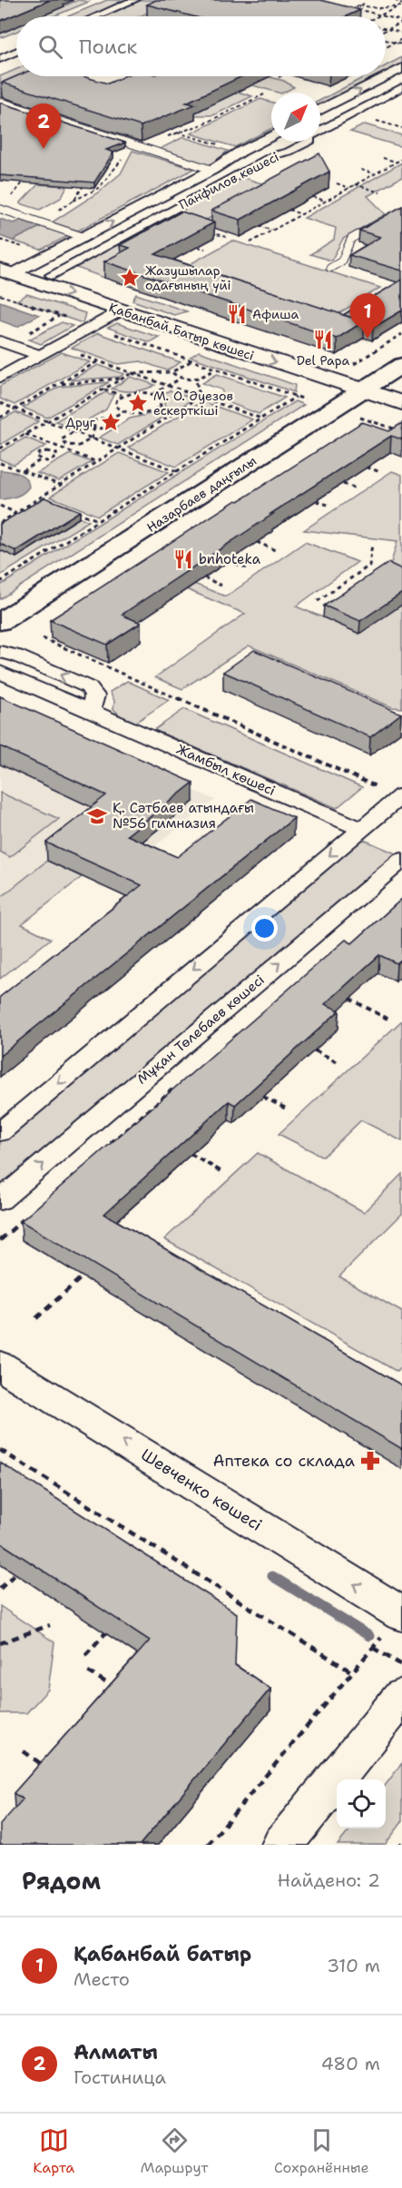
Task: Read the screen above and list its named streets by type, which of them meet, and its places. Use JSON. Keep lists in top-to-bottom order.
{
  "streets": {
    "main road": ["Назарбаев даңғылы"],
    "street": [
      "Панфилов көшесі",
      "Қабанбай Батыр көшесі",
      "Жамбыл көшесі",
      "Мұқан Төлебаев көшесі",
      "Шевченко көшесі"
    ]
  },
  "crossings": [
    ["Панфилов көшесі", "Қабанбай Батыр көшесі"],
    ["Қабанбай Батыр көшесі", "Назарбаев даңғылы"]
  ],
  "one_way": ["Қабанбай Батыр көшесі", "Шевченко көшесі"],
  "places": {
    "place": ["Жазушылар одағының үйі", "М. О. Әуезов ескерткіші", "Друг"],
    "restaurant": ["Афиша", "Del Papa", "bnhoteka"],
    "school or university": ["Қ. Сәтбаев атындағы №56 гимназия"],
    "pharmacy": ["Аптека со склада"]
  },
  "north": "top right",
  "page": {
    "search": "Поиск",
    "pins": ["2", "1"],
    "heading": ["Рядом", "Найдено: 2"],
    "list": [
      {
        "mark": "1",
        "name": "Қабанбай батыр",
        "note": "Место",
        "value": "310 m"
      },
      {
        "mark": "2",
        "name": "Алматы",
        "note": "Гостиница",
        "value": "480 m"
      }
    ],
    "nav": ["Карта", "Маршрут", "Сохранённые"]
  }
}
